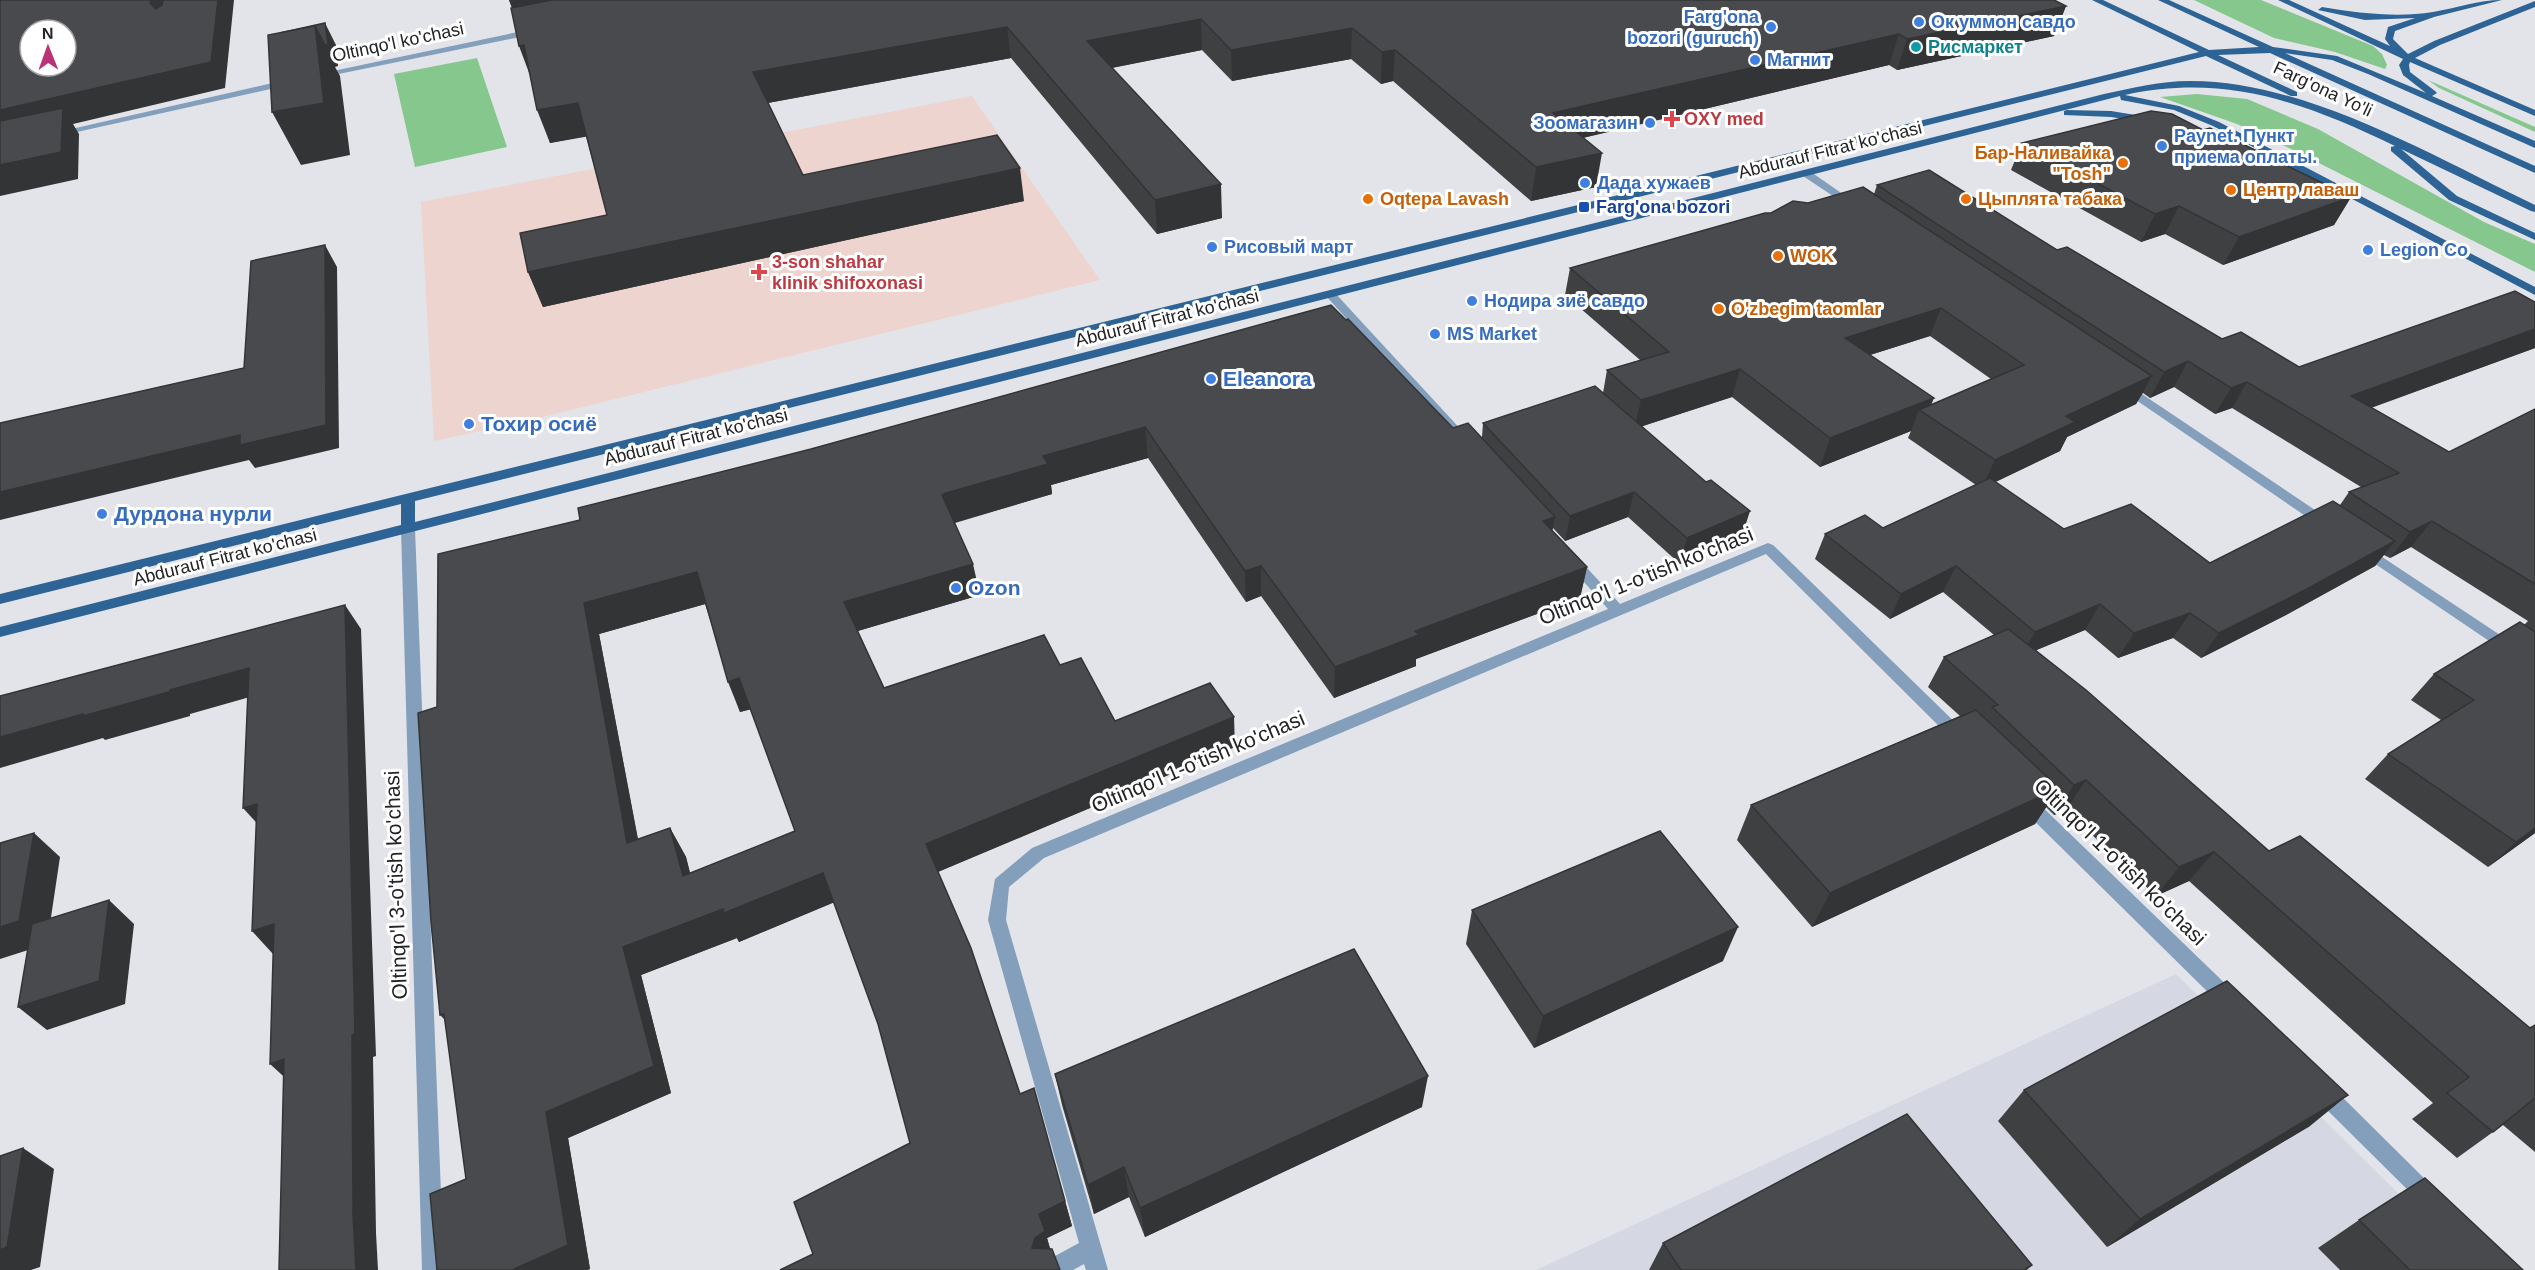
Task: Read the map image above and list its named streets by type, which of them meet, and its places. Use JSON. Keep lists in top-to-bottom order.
{
  "streets": {
    "main road": ["Farg'ona Yo'li", "Abdurauf Fitrat ko'chasi", "Oltinqo'l 3-o'tish ko'chasi"],
    "street": ["Oltinqo'l ko'chasi", "Oltinqo'l 1-o'tish ko'chasi"]
  },
  "crossings": [
    ["Farg'ona Yo'li", "Abdurauf Fitrat ko'chasi"],
    ["Abdurauf Fitrat ko'chasi", "Oltinqo'l 3-o'tish ko'chasi"]
  ],
  "places": {
    "other": [
      "Ок уммон савдо",
      "Farg'ona bozori (guruch)",
      "Рисмаркет",
      "Магнит",
      "Зоомагазин",
      "Paynet. Пункт приема оплаты.",
      "Бар-Наливайка \"Tosh\"",
      "Дада хужаев",
      "Центр лаваш",
      "Oqtepa Lavash",
      "Цыплята табака",
      "Рисовый март",
      "Legion Co",
      "WOK",
      "Нодира зиё савдо",
      "O'zbegim taomlar",
      "MS Market",
      "Eleanora",
      "Тохир осиё",
      "Дурдона нурли",
      "Ozon"
    ],
    "health": ["OXY med", "3-son shahar klinik shifoxonasi"],
    "transit": ["Farg'ona bozori"]
  },
  "north": "top"
}
